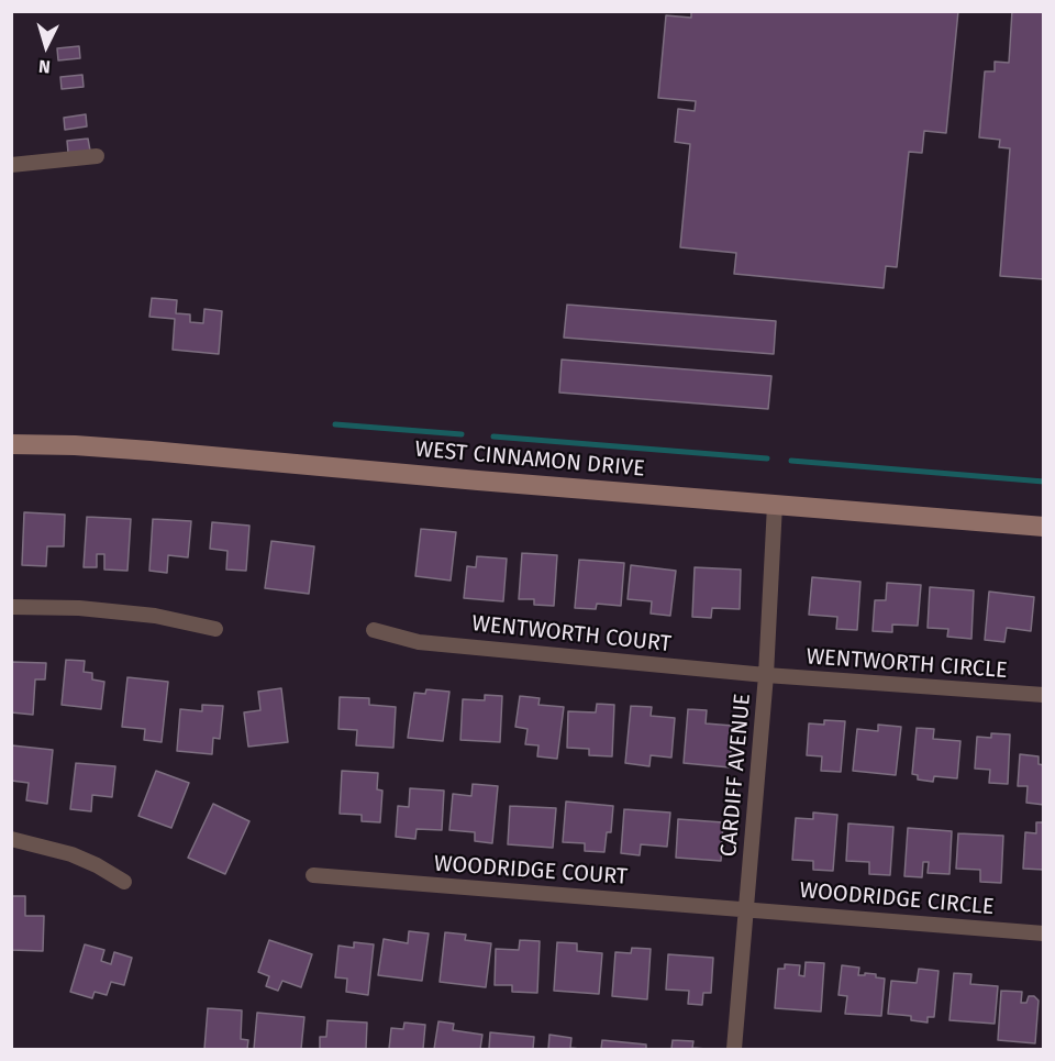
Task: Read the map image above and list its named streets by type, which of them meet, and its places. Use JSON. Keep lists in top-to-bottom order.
{
  "streets": {
    "main road": ["WEST CINNAMON DRIVE"],
    "street": [
      "WENTWORTH COURT",
      "WENTWORTH CIRCLE",
      "CARDIFF AVENUE",
      "WOODRIDGE COURT",
      "WOODRIDGE CIRCLE"
    ]
  },
  "crossings": [
    ["WEST CINNAMON DRIVE", "CARDIFF AVENUE"],
    ["WENTWORTH COURT", "WENTWORTH CIRCLE"],
    ["WENTWORTH COURT", "CARDIFF AVENUE"],
    ["WENTWORTH CIRCLE", "CARDIFF AVENUE"],
    ["CARDIFF AVENUE", "WOODRIDGE COURT"],
    ["CARDIFF AVENUE", "WOODRIDGE CIRCLE"],
    ["WOODRIDGE COURT", "WOODRIDGE CIRCLE"]
  ],
  "north": "bottom"
}
